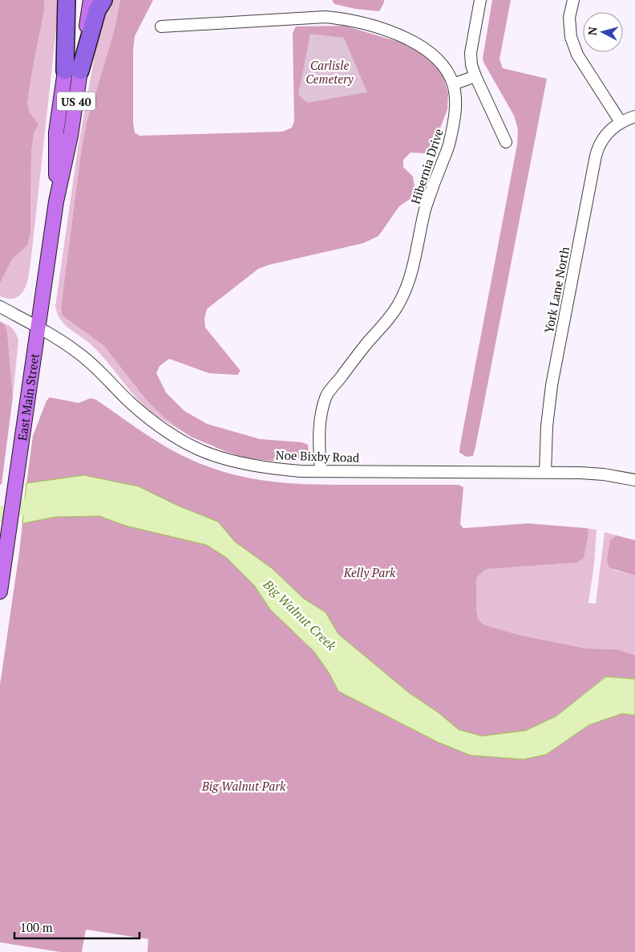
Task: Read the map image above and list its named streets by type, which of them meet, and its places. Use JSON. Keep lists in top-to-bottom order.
{
  "streets": {
    "main road": ["US 40", "East Main Street"],
    "street": ["Hibernia Drive", "York Lane North", "Noe Bixby Road"]
  },
  "crossings": [
    ["Hibernia Drive", "Noe Bixby Road"],
    ["York Lane North", "Noe Bixby Road"],
    ["East Main Street", "Noe Bixby Road"]
  ],
  "water": ["Big Walnut Creek"],
  "parks": ["Carlisle Cemetery", "Kelly Park", "Big Walnut Park"],
  "scale_bar": "100 m",
  "north": "left"
}
